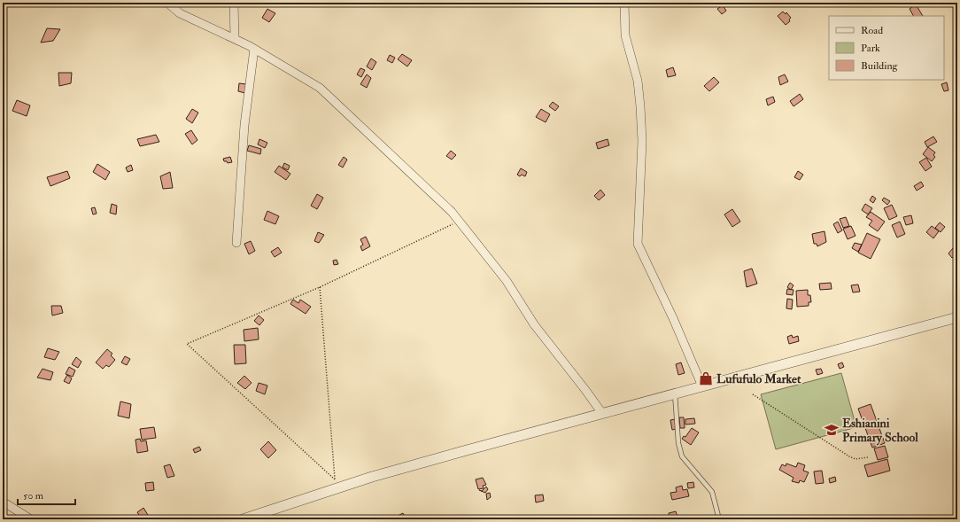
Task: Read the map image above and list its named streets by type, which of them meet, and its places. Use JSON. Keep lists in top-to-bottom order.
{
  "places": {
    "shop": ["Lufufulo Market"],
    "school or university": ["Eshianini Primary School"]
  },
  "legend": ["Road", "Park", "Building"],
  "scale_bar": "50 m"
}
